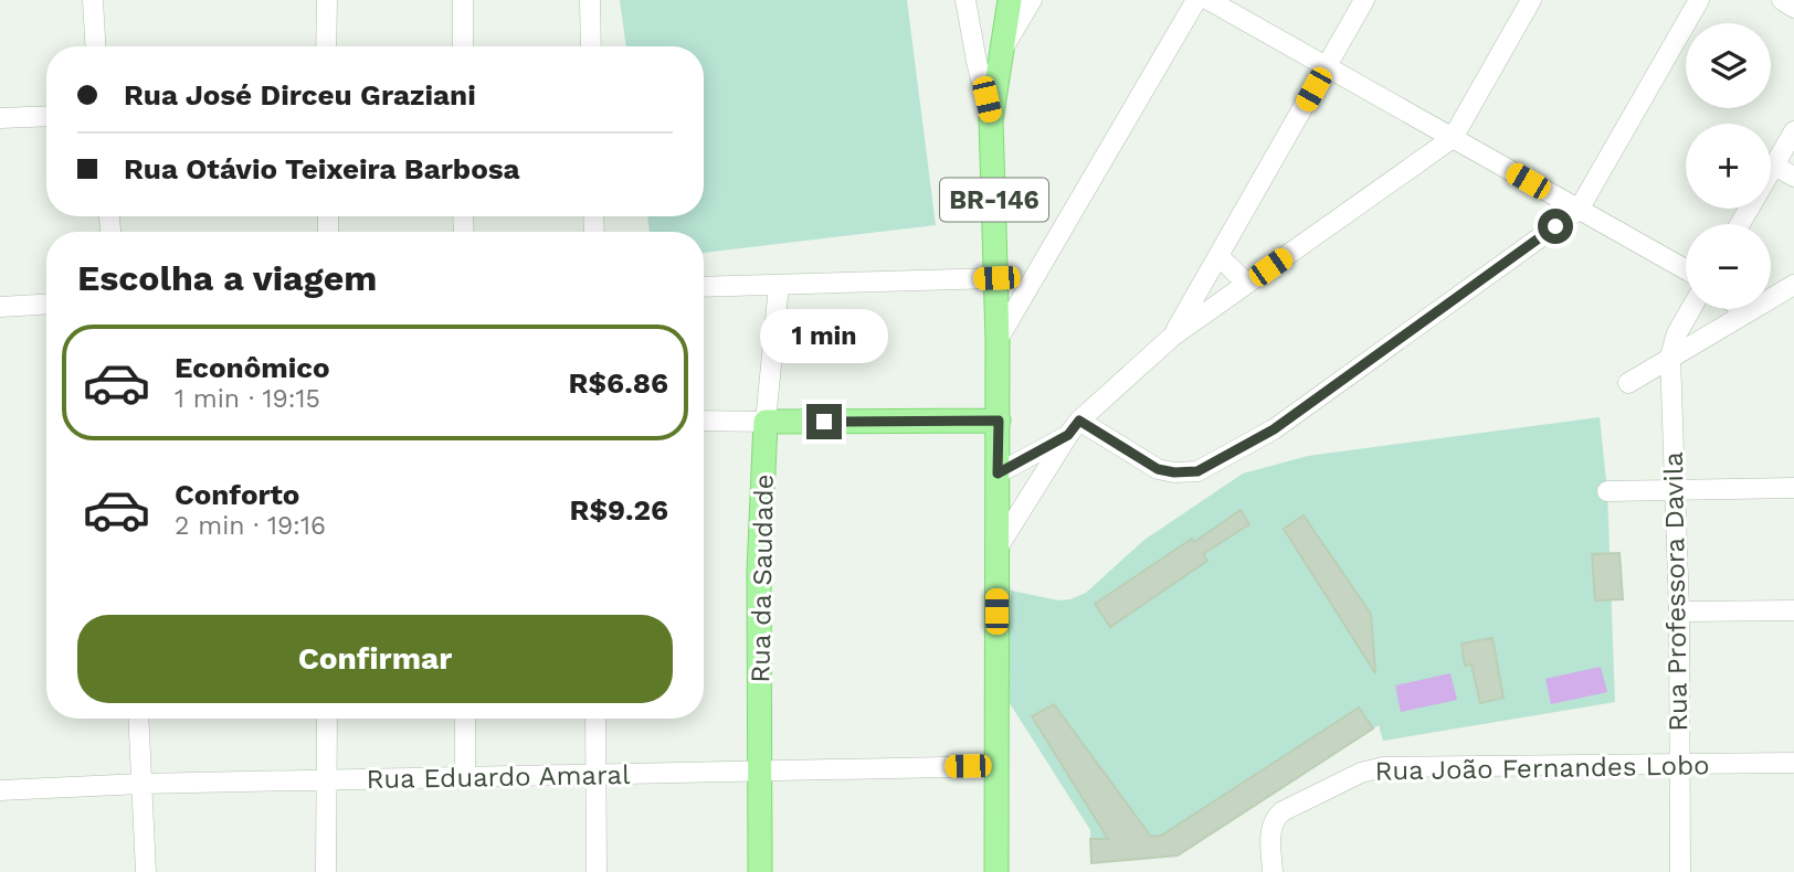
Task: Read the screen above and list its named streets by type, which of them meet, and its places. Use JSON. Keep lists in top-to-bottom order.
{
  "streets": {
    "main road": ["BR-146", "Rua da Saudade"],
    "street": ["Rua Professora Davila", "Rua João Fernandes Lobo", "Rua Eduardo Amaral"]
  },
  "crossings": [
    ["BR-146", "Rua Eduardo Amaral"],
    ["Rua da Saudade", "Rua Eduardo Amaral"],
    ["Rua Professora Davila", "Rua João Fernandes Lobo"]
  ],
  "page": {
    "map_buttons": ["+", "−"],
    "banner": ["Rua José Dirceu Graziani", "Rua Otávio Teixeira Barbosa"],
    "heading": "Escolha a viagem",
    "bubble": "1 min",
    "list": [
      {
        "name": "Econômico",
        "note": "1 min · 19:15",
        "value": "R$6.86"
      },
      {
        "name": "Conforto",
        "note": "2 min · 19:16",
        "value": "R$9.26"
      }
    ],
    "buttons": "Confirmar"
  }
}
